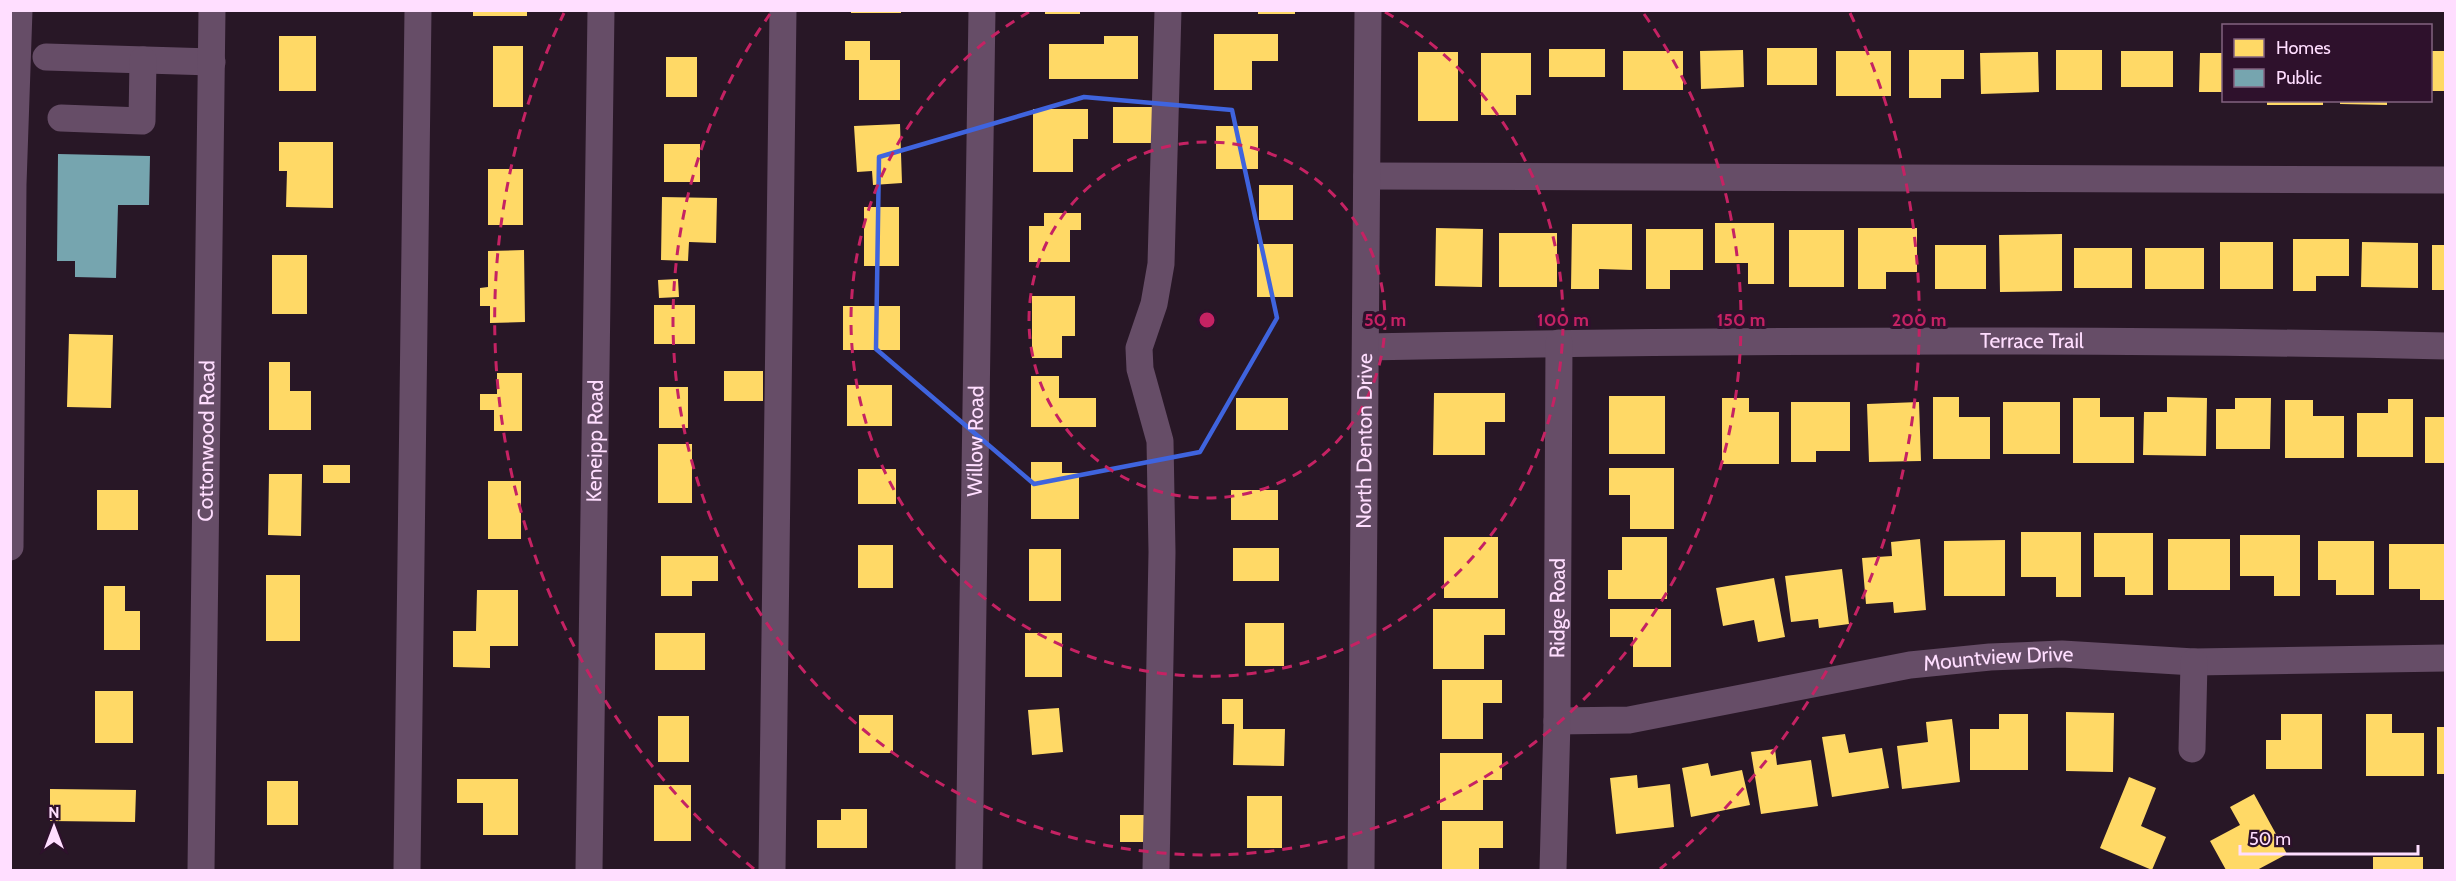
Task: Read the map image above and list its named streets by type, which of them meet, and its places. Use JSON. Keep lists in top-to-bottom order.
{
  "streets": {
    "street": [
      "Terrace Trail",
      "Keneipp Road",
      "Cottonwood Road",
      "Willow Road",
      "North Denton Drive",
      "Ridge Road",
      "Mountview Drive"
    ]
  },
  "crossings": [
    ["Terrace Trail", "North Denton Drive"],
    ["Terrace Trail", "Ridge Road"],
    ["Ridge Road", "Mountview Drive"]
  ],
  "legend": ["Homes", "Public"],
  "scale_bar": "50 m",
  "north": "top",
  "rings": [
    "50 m",
    "100 m",
    "150 m",
    "200 m"
  ]
}
